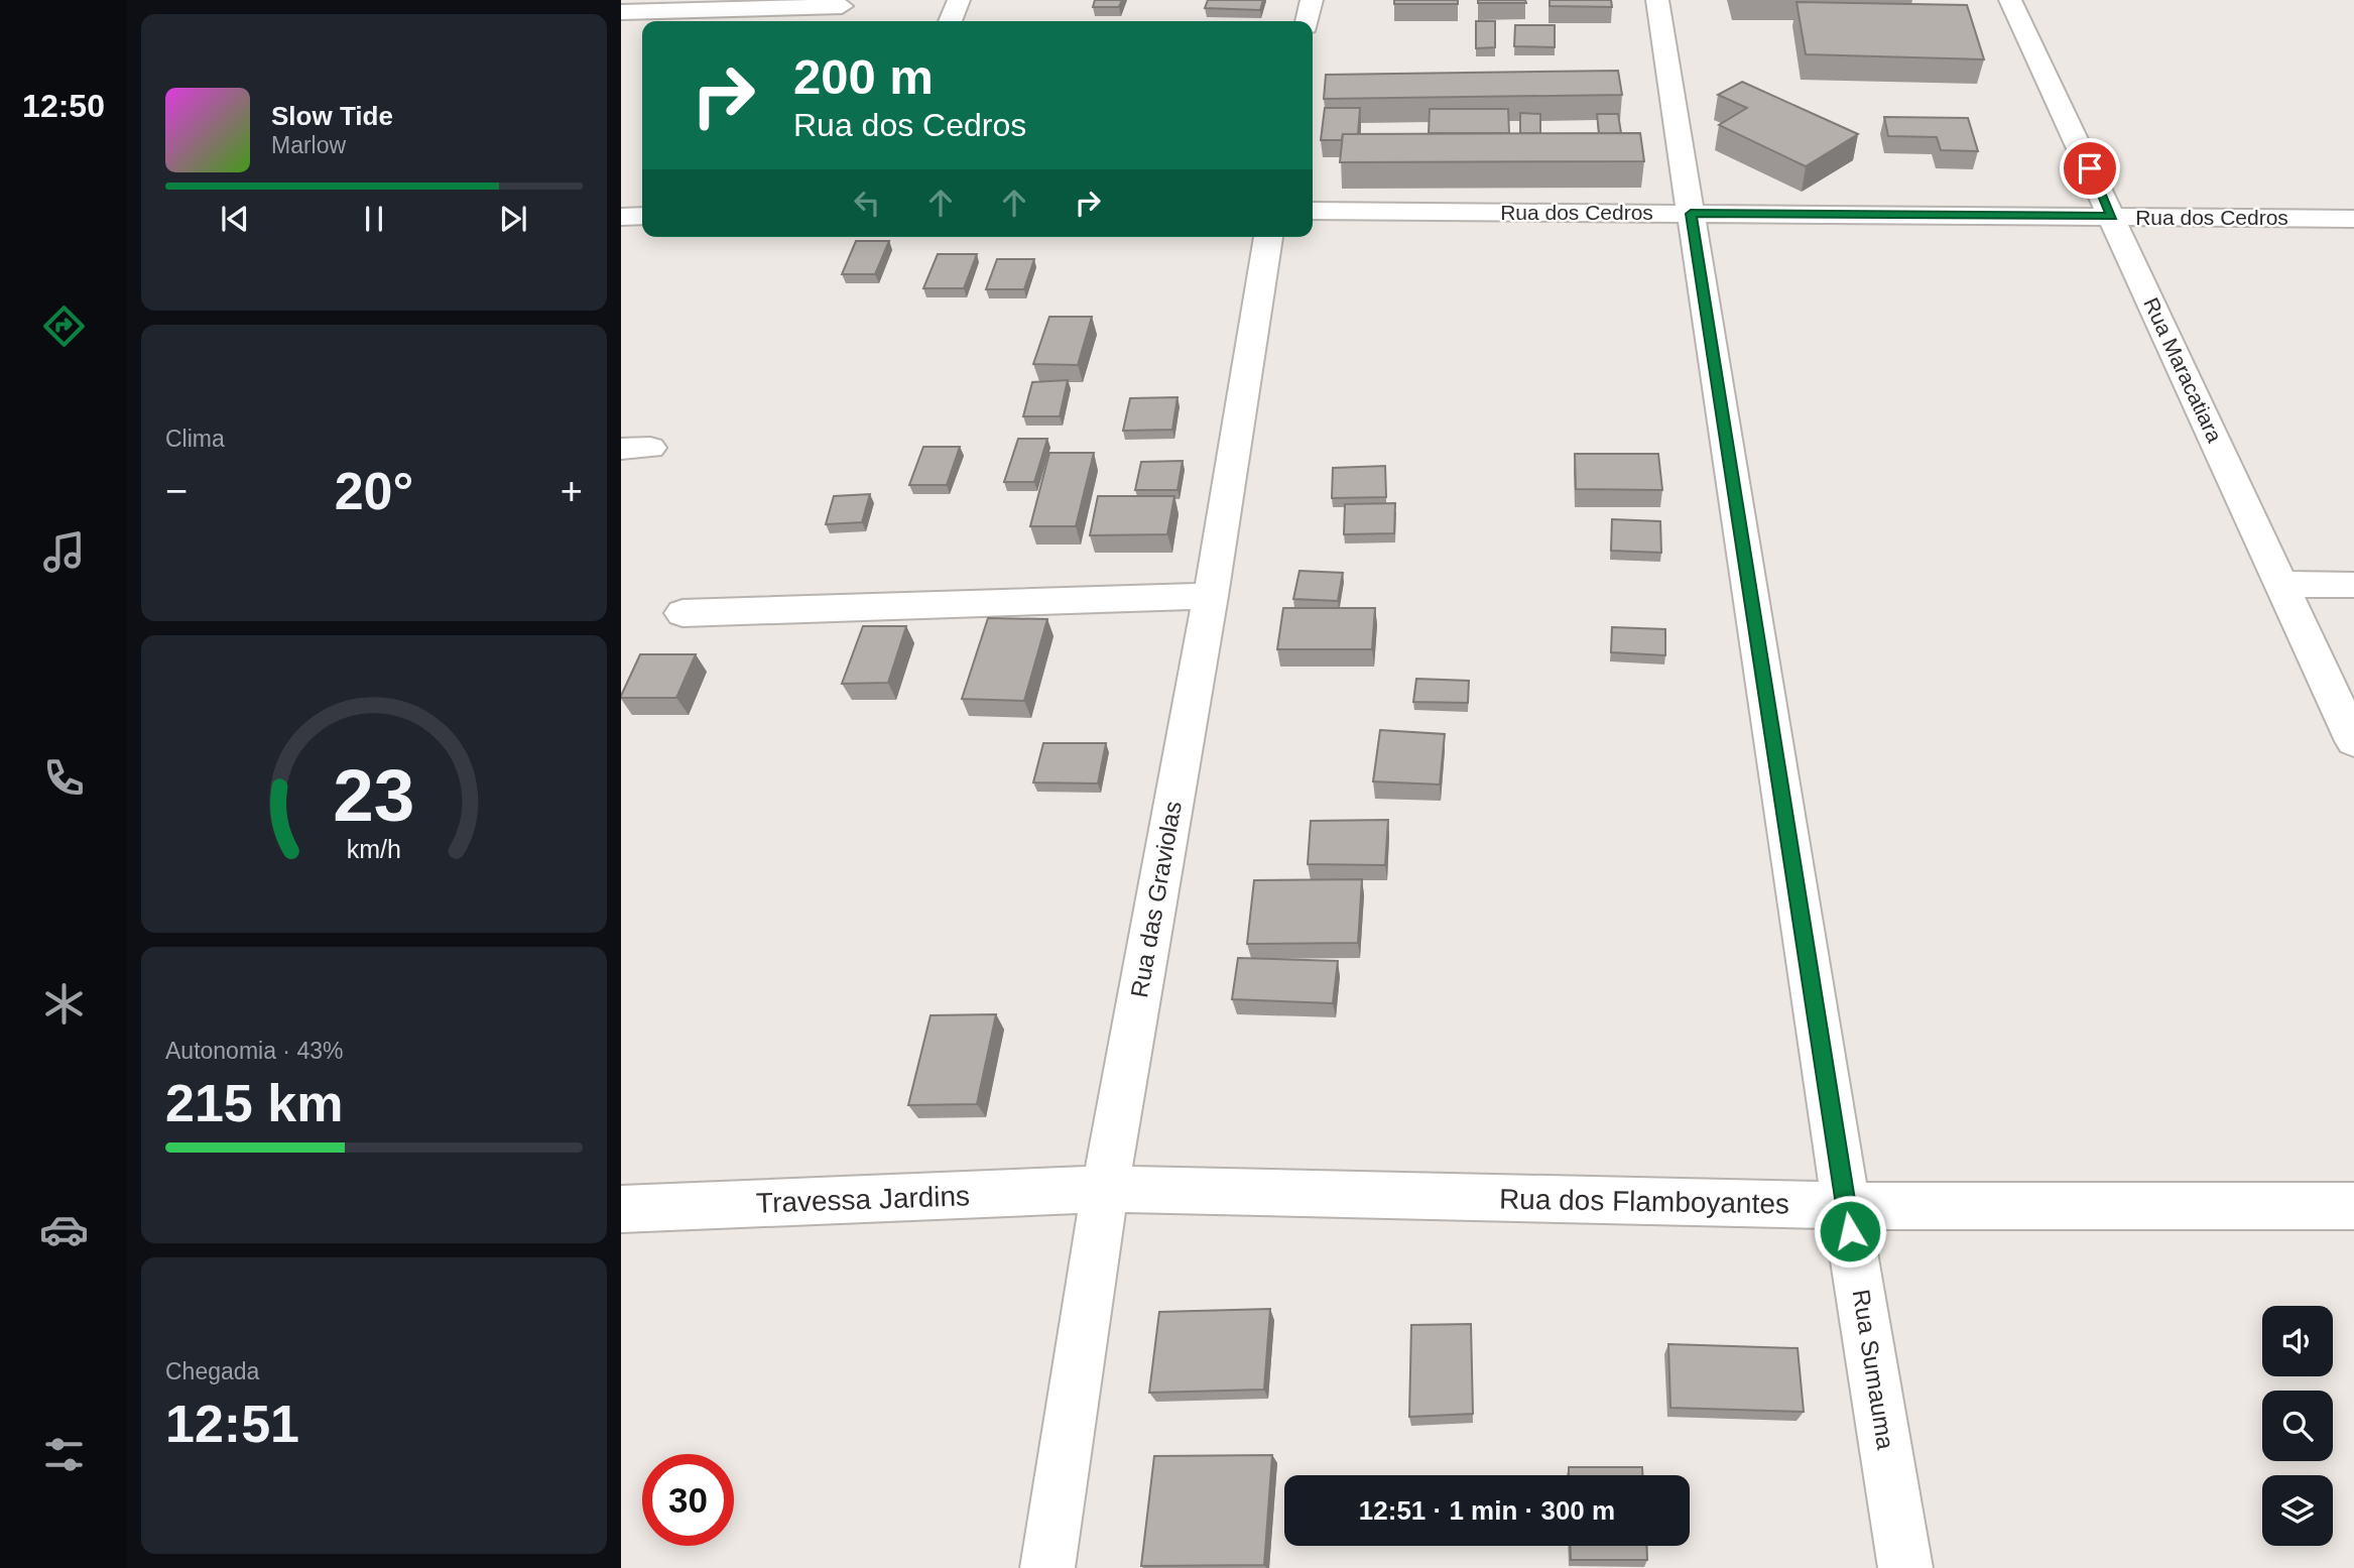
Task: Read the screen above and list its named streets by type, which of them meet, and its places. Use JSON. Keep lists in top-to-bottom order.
{
  "streets": {
    "street": [
      "Rua dos Cedros",
      "Rua Maracatiara",
      "Rua das Graviolas",
      "Travessa Jardins",
      "Rua dos Flamboyantes",
      "Rua Sumauma"
    ]
  },
  "crossings": [
    ["Rua dos Cedros", "Rua Maracatiara"],
    ["Rua dos Cedros", "Rua Sumauma"],
    ["Rua das Graviolas", "Travessa Jardins"],
    ["Rua das Graviolas", "Rua dos Flamboyantes"],
    ["Travessa Jardins", "Rua dos Flamboyantes"],
    ["Rua dos Flamboyantes", "Rua Sumauma"]
  ],
  "page": {
    "tabs": "12:50",
    "turn": ["200 m", "Rua dos Cedros"],
    "song": ["Slow Tide", "Marlow"],
    "tile": [
      "Clima",
      ["Autonomia · 43%", "215 km"],
      ["Chegada", "12:51"]
    ],
    "heat": ["−", "20°", "+"],
    "limit": "30",
    "trip": "12:51 · 1 min · 300 m",
    "gauge": ["23", "km/h"]
  }
}
